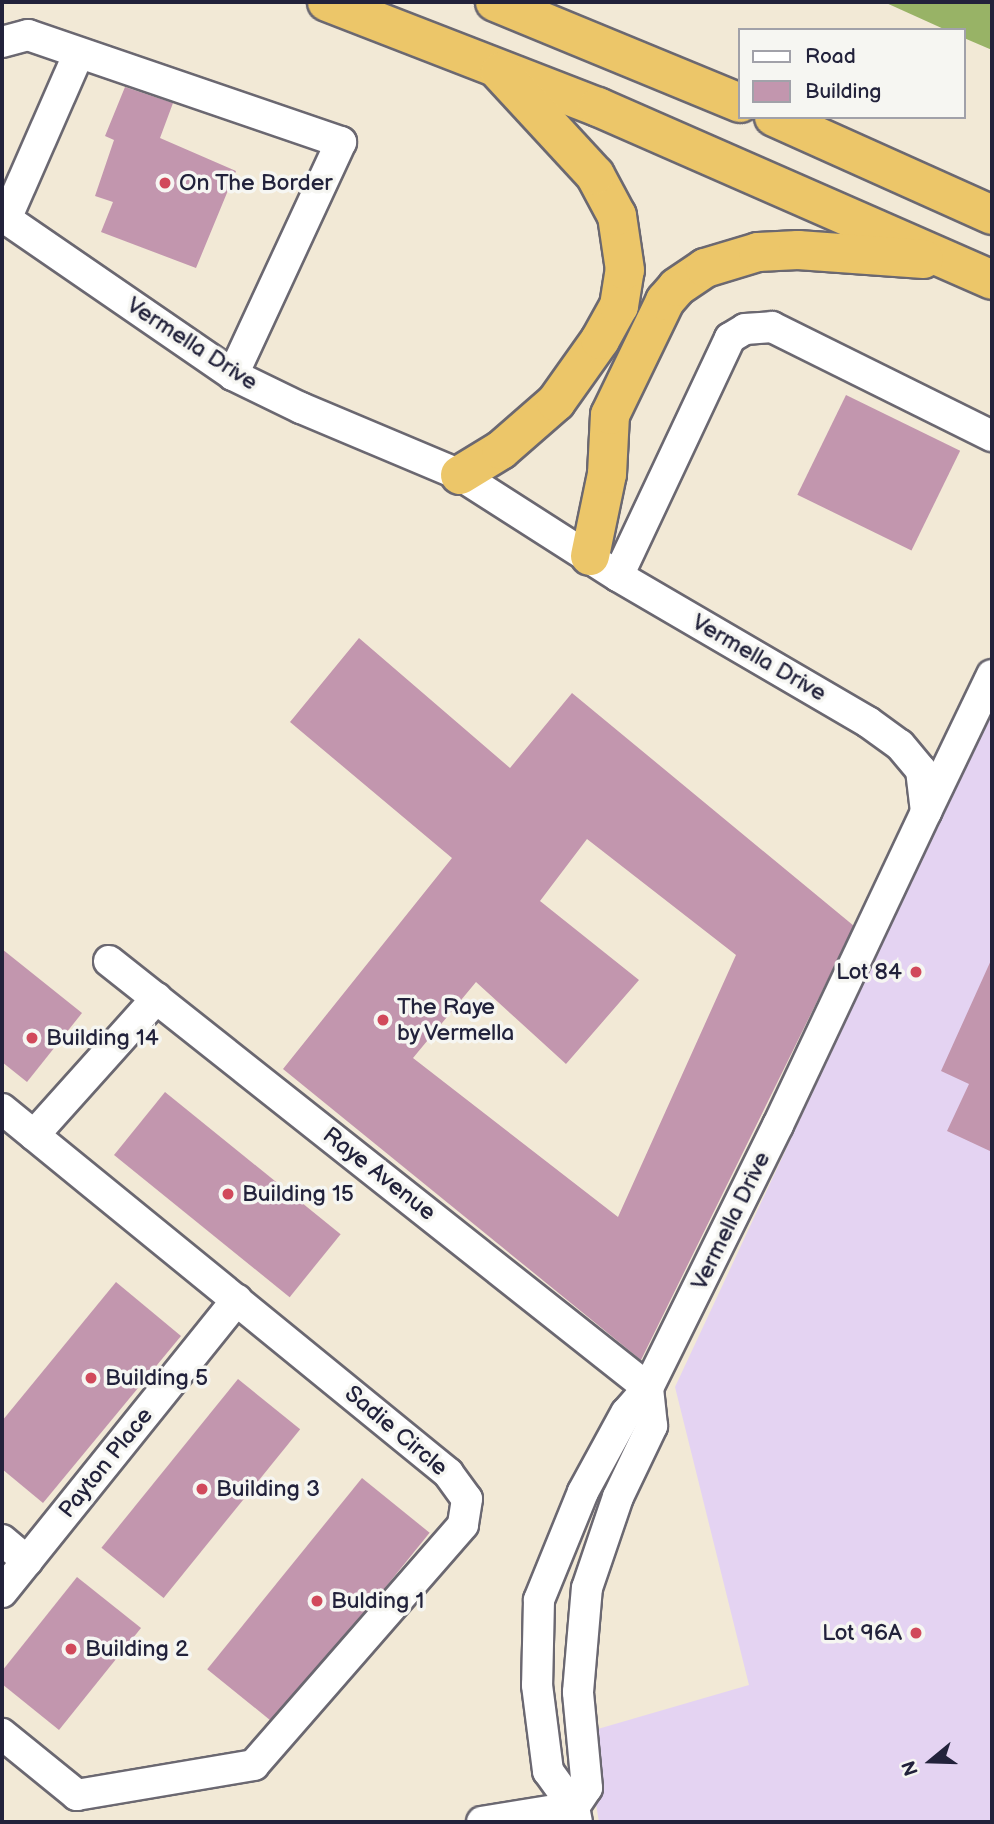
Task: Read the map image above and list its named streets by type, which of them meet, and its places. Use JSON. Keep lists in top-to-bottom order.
{
  "streets": {
    "street": [
      "Vermella Drive",
      "Raye Avenue",
      "Sadie Circle",
      "Payton Place"
    ]
  },
  "crossings": [
    ["Vermella Drive", "Raye Avenue"],
    ["Sadie Circle", "Payton Place"]
  ],
  "places": [
    "On The Border",
    "Lot 84",
    "The Raye by Vermella",
    "Building 14",
    "Building 15",
    "Building 5",
    "Building 3",
    "Bulding 1",
    "Lot 96A",
    "Building 2"
  ],
  "legend": ["Road", "Building"],
  "north": "left"
}
